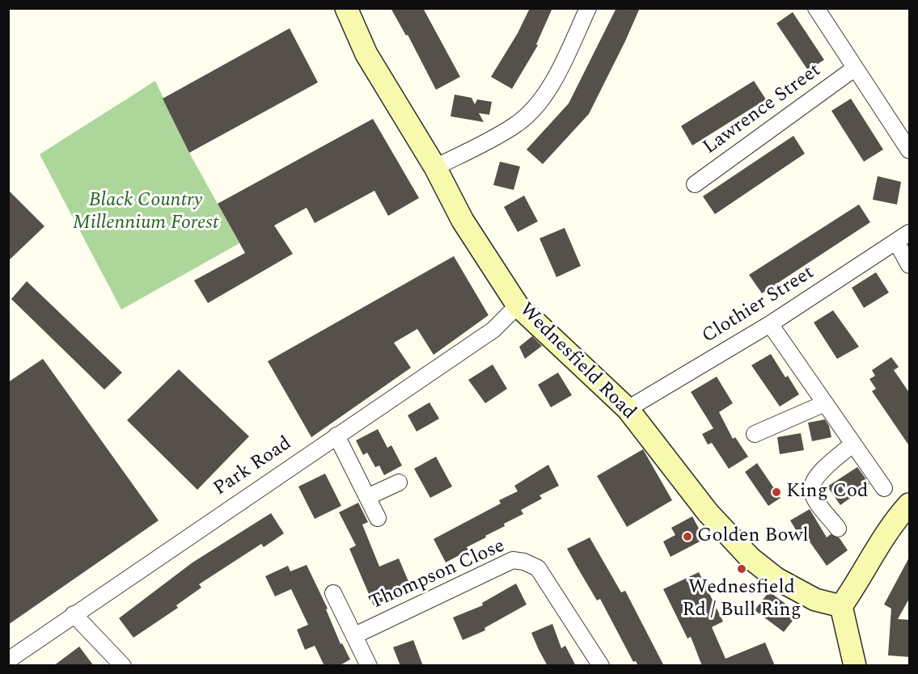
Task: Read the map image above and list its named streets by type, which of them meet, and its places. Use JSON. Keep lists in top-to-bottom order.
{
  "streets": {
    "main road": ["Wednesfield Road"],
    "street": [
      "Lawrence Street",
      "Clothier Street",
      "Park Road",
      "Thompson Close"
    ]
  },
  "crossings": [
    ["Clothier Street", "Wednesfield Road"],
    ["Wednesfield Road", "Park Road"]
  ],
  "parks": ["Black Country Millennium Forest"],
  "places": ["King Cod", "Golden Bowl", "Wednesfield Rd / Bull Ring"]
}
